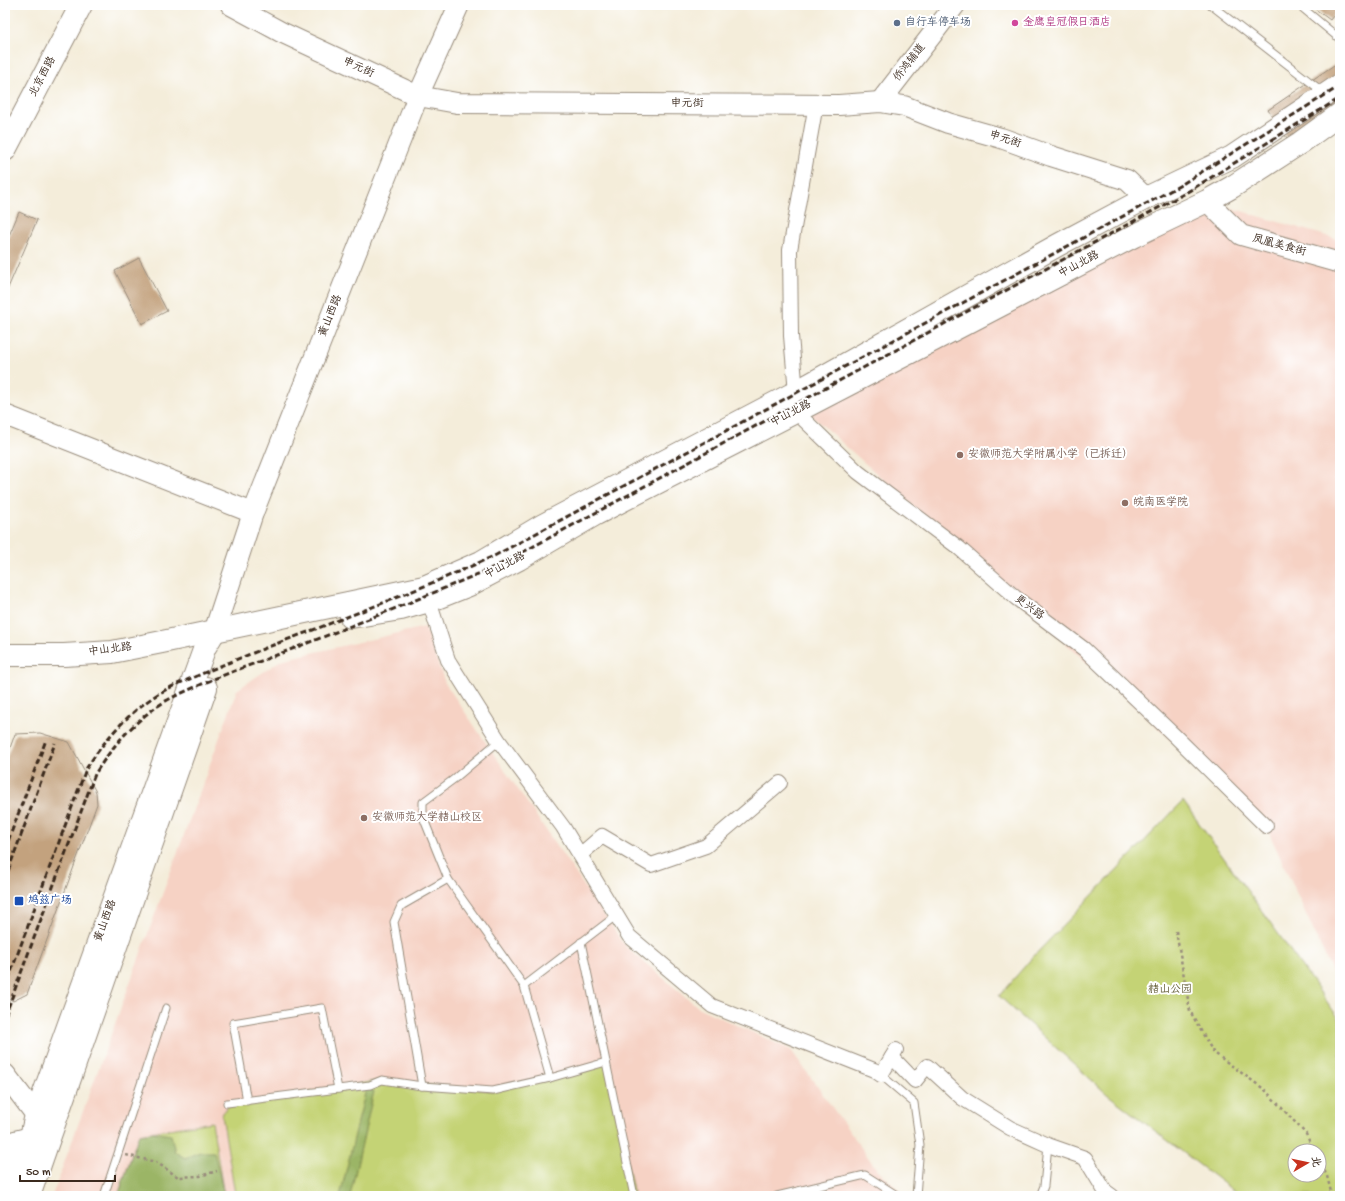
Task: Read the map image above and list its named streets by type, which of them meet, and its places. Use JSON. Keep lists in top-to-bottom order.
{
  "streets": {
    "main road": ["北京西路", "中山北路", "黄山西路"],
    "street": [
      "侨鸿辅道",
      "申元街",
      "凤凰美食街",
      "更兴路"
    ]
  },
  "crossings": [
    ["侨鸿辅道", "申元街"],
    ["申元街", "黄山西路"],
    ["凤凰美食街", "中山北路"],
    ["中山北路", "黄山西路"],
    ["中山北路", "更兴路"]
  ],
  "parks": ["赭山公园"],
  "places": {
    "other": [
      "自行车停车场",
      "金鹰皇冠假日酒店",
      "安徽师范大学附属小学（已拆迁）",
      "皖南医学院",
      "安徽师范大学赭山校区"
    ],
    "transit": ["鸠兹广场"]
  },
  "scale_bar": "50 m",
  "north": "right"
}
